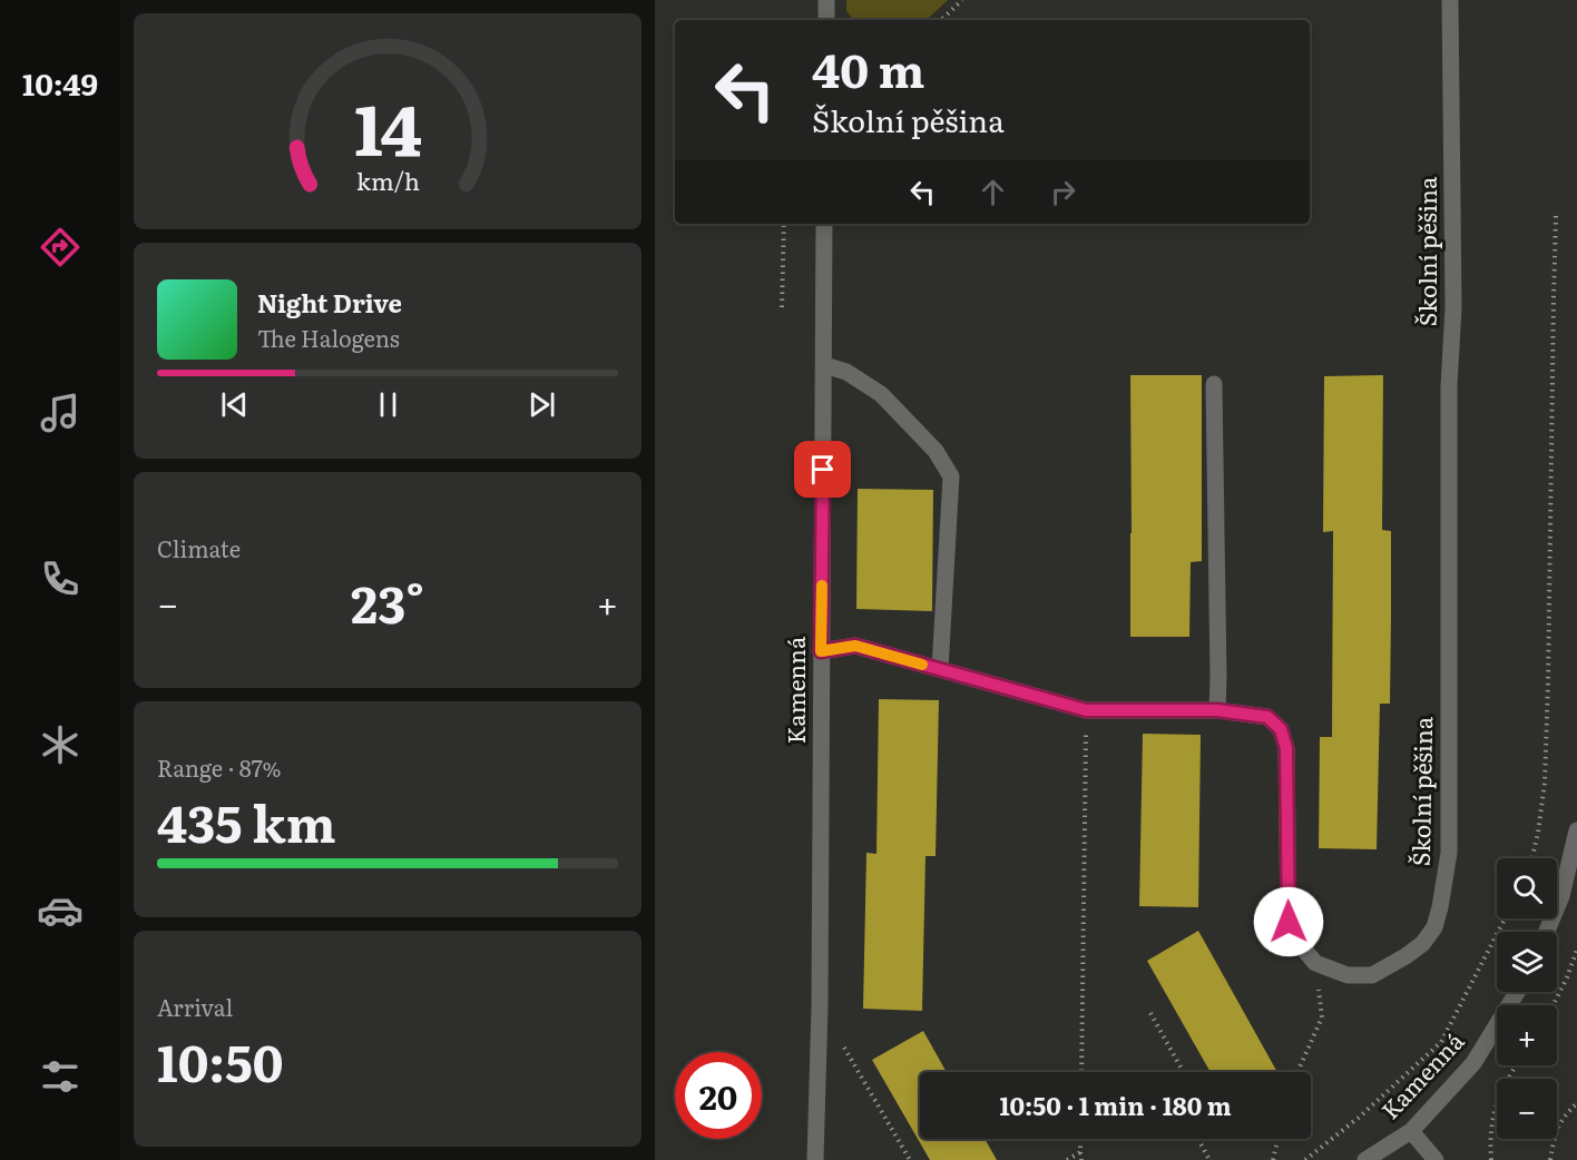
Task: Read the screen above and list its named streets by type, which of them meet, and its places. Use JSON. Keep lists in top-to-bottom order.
{
  "streets": {
    "street": ["Školní pěšina", "Kamenná"]
  },
  "page": {
    "tabs": "10:49",
    "turn": ["40 m", "Školní pěšina"],
    "song": ["Night Drive", "The Halogens"],
    "tile": [
      "Climate",
      ["Range · 87%", "435 km"],
      ["Arrival", "10:50"]
    ],
    "heat": ["−", "23°", "+"],
    "map_buttons": ["+", "−"],
    "limit": "20",
    "trip": "10:50 · 1 min · 180 m",
    "gauge": ["14", "km/h"]
  }
}
